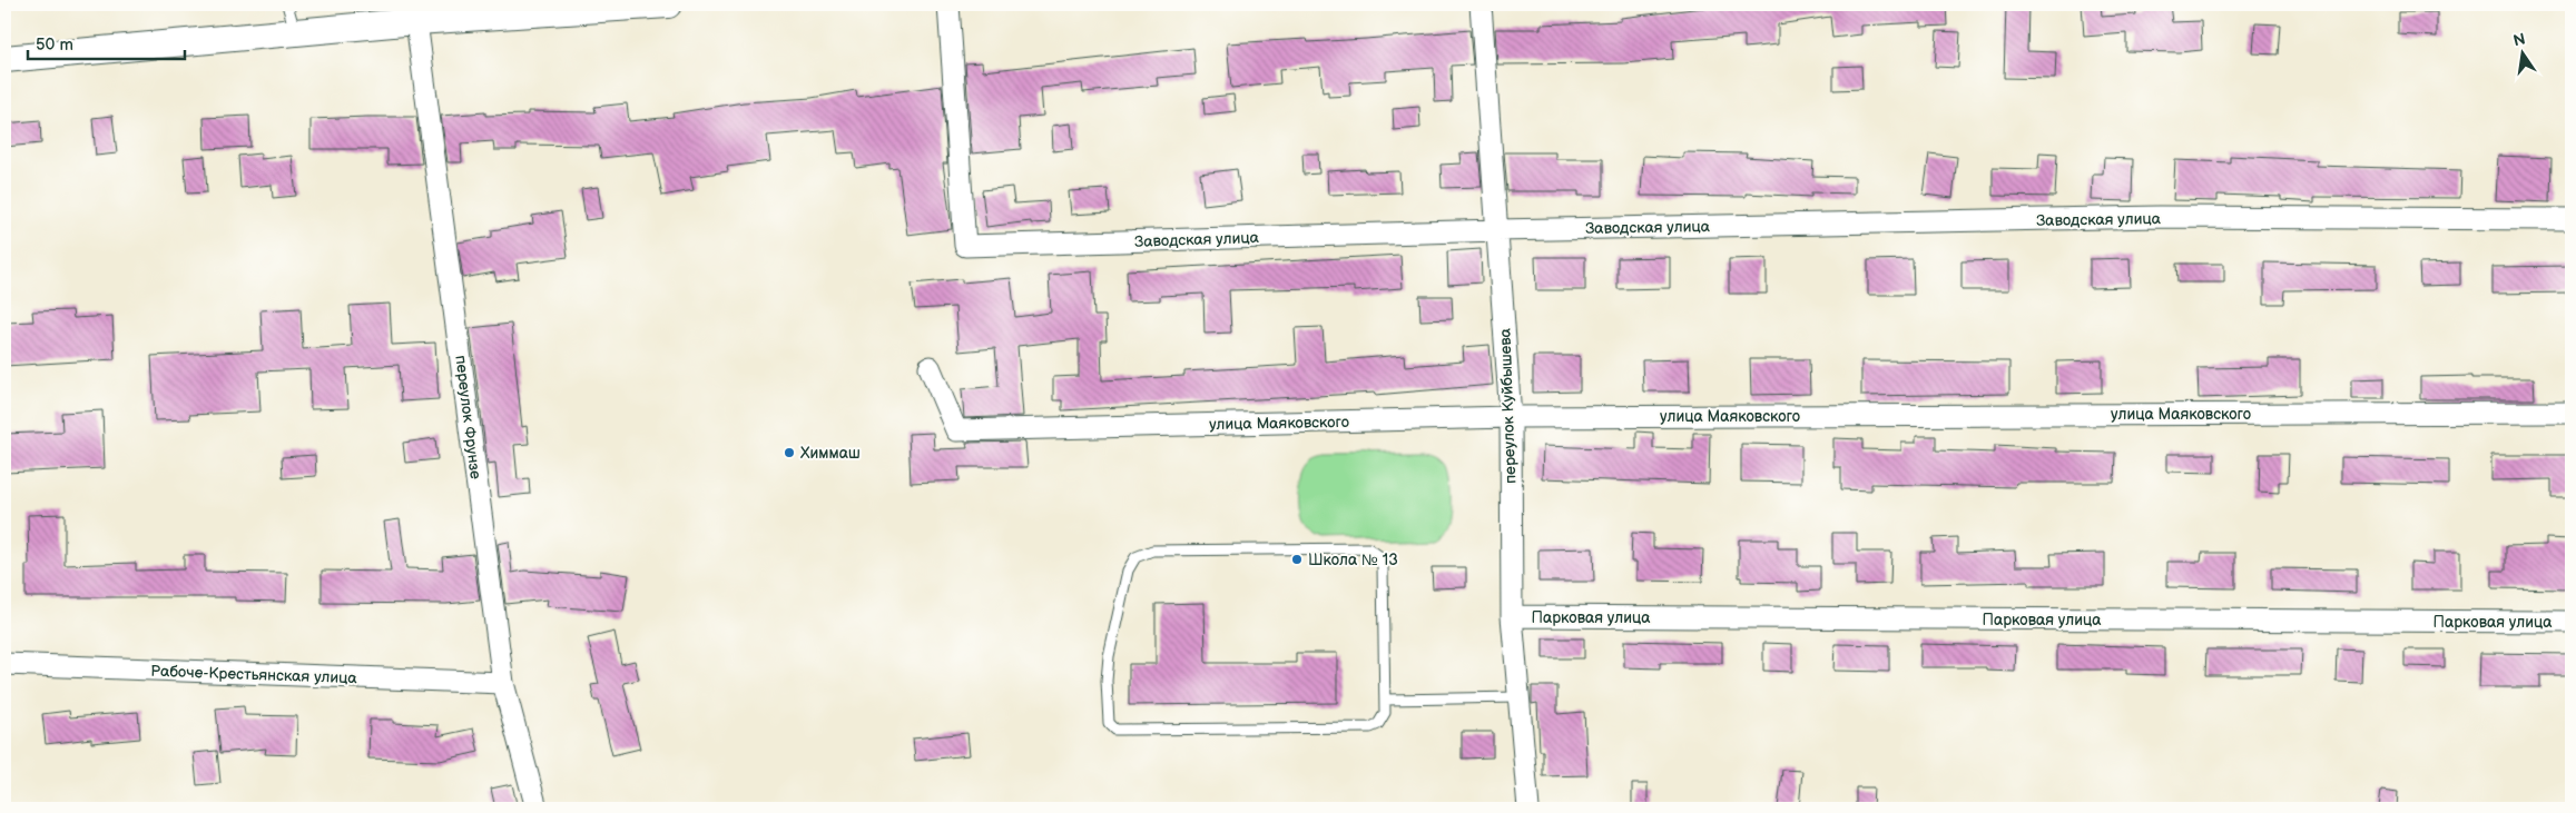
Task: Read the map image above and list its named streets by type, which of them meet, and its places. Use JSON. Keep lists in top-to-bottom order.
{
  "streets": {
    "street": [
      "Заводская улица",
      "переулок Куйбышева",
      "улица Маяковского",
      "переулок Фрунзе",
      "Парковая улица",
      "Рабоче-Крестьянская улица"
    ]
  },
  "crossings": [
    ["Заводская улица", "переулок Куйбышева"],
    ["переулок Куйбышева", "улица Маяковского"],
    ["переулок Куйбышева", "Парковая улица"],
    ["переулок Фрунзе", "Рабоче-Крестьянская улица"]
  ],
  "places": ["Химмаш", "Школа № 13"],
  "scale_bar": "50 m",
  "north": "top"
}
